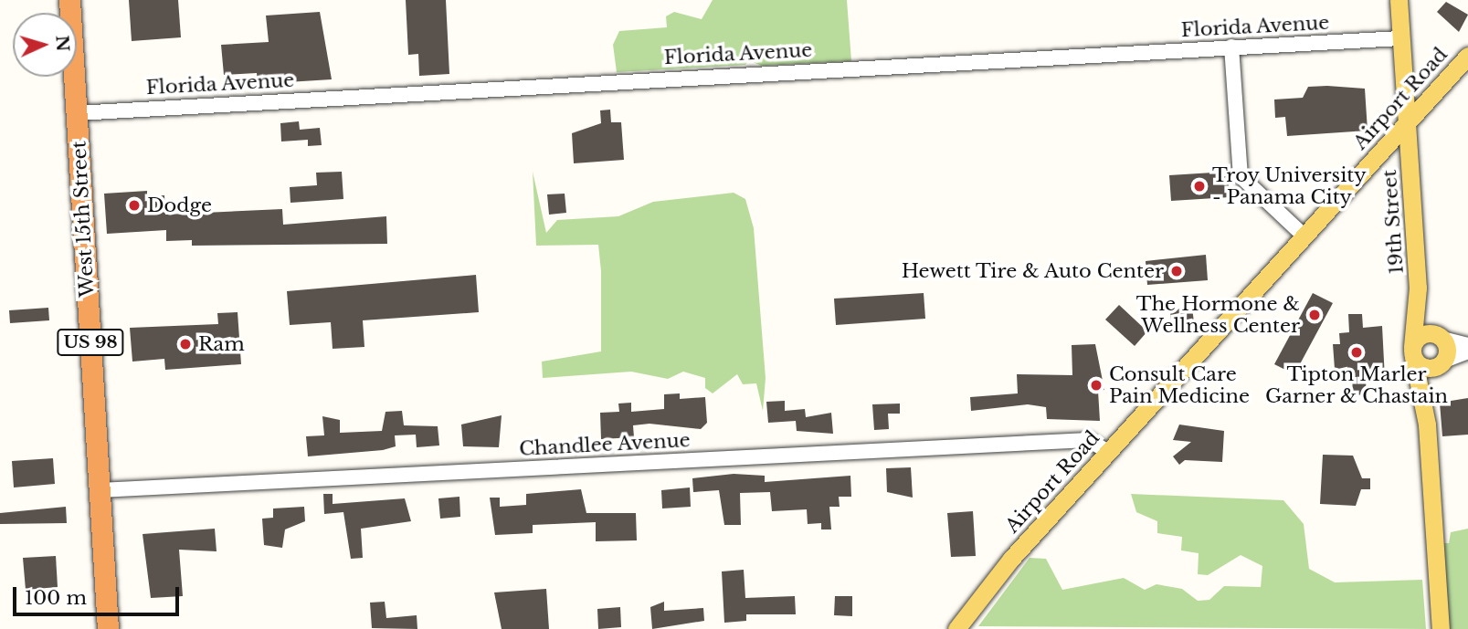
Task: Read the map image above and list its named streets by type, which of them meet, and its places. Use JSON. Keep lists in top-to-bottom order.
{
  "streets": {
    "highway": ["West 15th Street", "US 98"],
    "main road": ["Airport Road", "19th Street"],
    "street": ["Florida Avenue", "Chandlee Avenue"]
  },
  "crossings": [
    ["Florida Avenue", "West 15th Street"],
    ["Florida Avenue", "19th Street"],
    ["Airport Road", "19th Street"],
    ["Airport Road", "Chandlee Avenue"],
    ["West 15th Street", "Chandlee Avenue"]
  ],
  "places": [
    "Troy University - Panama City",
    "Dodge",
    "Hewett Tire & Auto Center",
    "The Hormone & Wellness Center",
    "Ram",
    "Tipton Marler Garner & Chastain",
    "Consult Care Pain Medicine"
  ],
  "scale_bar": "100 m",
  "north": "right"
}
